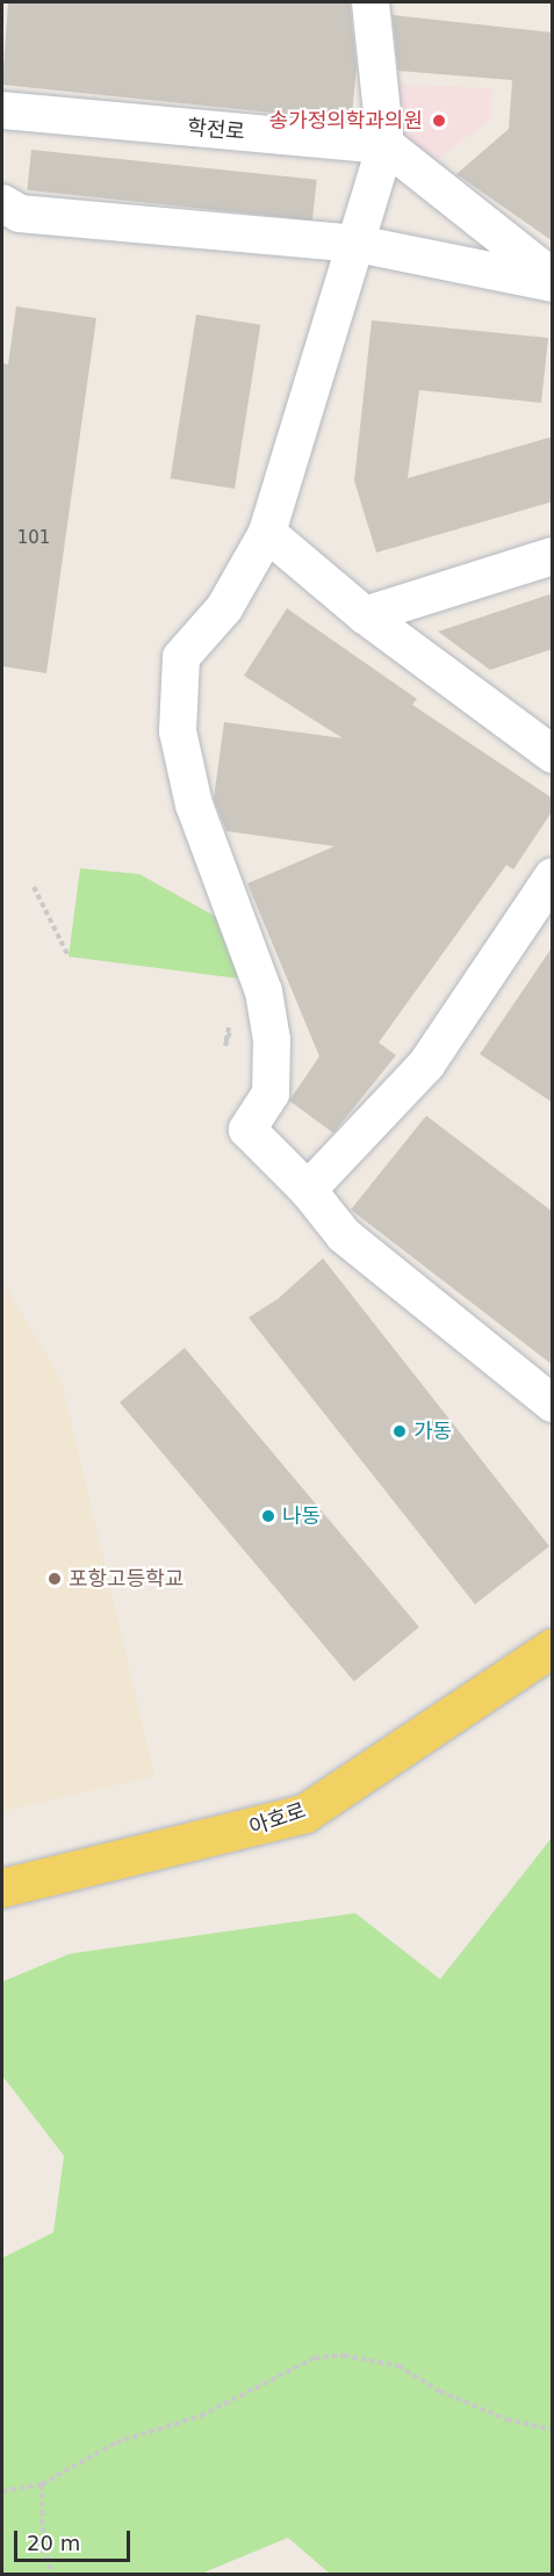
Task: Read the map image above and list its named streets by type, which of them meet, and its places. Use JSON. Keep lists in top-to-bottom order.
{
  "streets": {
    "main road": ["아호로"],
    "street": ["학전로"]
  },
  "places": [
    "송가정의학과의원",
    "가동",
    "나동",
    "포항고등학교"
  ],
  "house_numbers": ["101"],
  "scale_bar": "20 m"
}
